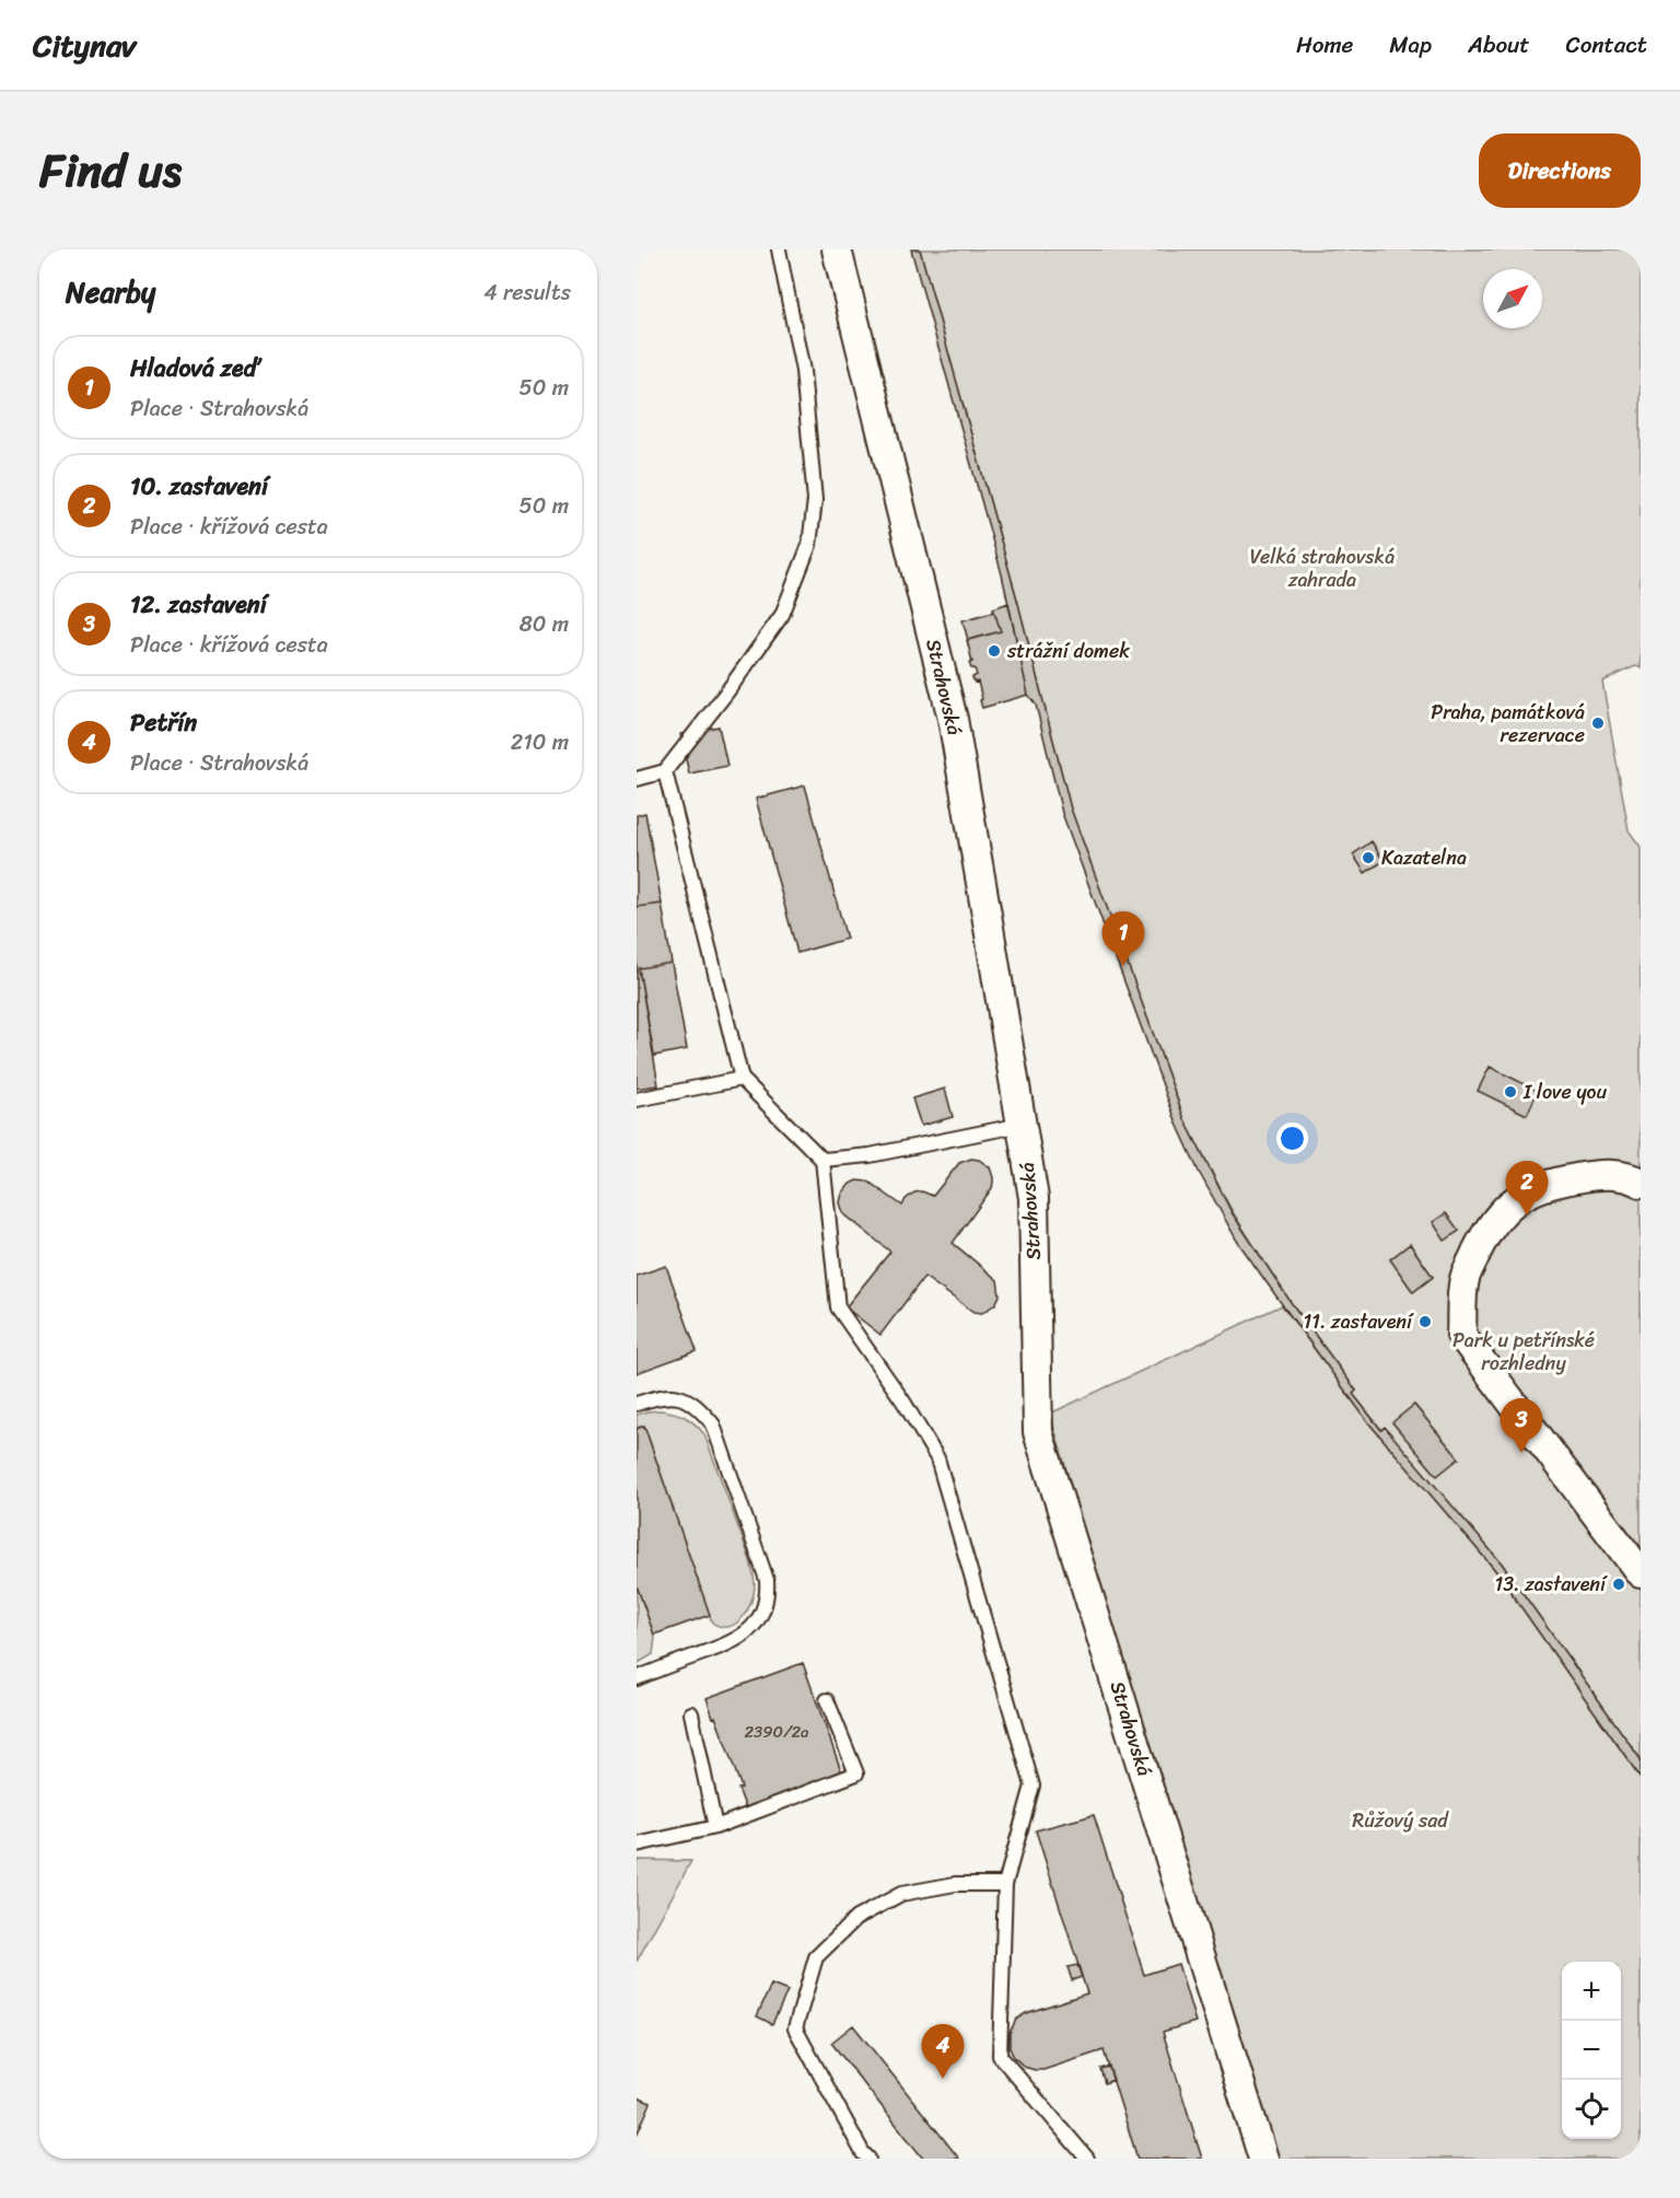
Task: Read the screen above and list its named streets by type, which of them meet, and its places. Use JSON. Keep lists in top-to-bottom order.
{
  "streets": {
    "street": ["Strahovská"]
  },
  "parks": ["Velká strahovská zahrada", "Park u petřínské rozhledny", "Růžový sad"],
  "places": [
    "strážní domek",
    "Praha, památková rezervace",
    "Kazatelna",
    "I love you",
    "11. zastavení",
    "13. zastavení"
  ],
  "house_numbers": ["2390/2a"],
  "north": "top right",
  "page": {
    "header": "Citynav",
    "nav": [
      "Home",
      "Map",
      "About",
      "Contact"
    ],
    "title": "Find us",
    "buttons": "Directions",
    "heading": ["Nearby", "4 results"],
    "list": [
      {
        "mark": "1",
        "name": "Hladová zeď",
        "note": "Place · Strahovská",
        "value": "50 m"
      },
      {
        "mark": "2",
        "name": "10. zastavení",
        "note": "Place · křížová cesta",
        "value": "50 m"
      },
      {
        "mark": "3",
        "name": "12. zastavení",
        "note": "Place · křížová cesta",
        "value": "80 m"
      },
      {
        "mark": "4",
        "name": "Petřín",
        "note": "Place · Strahovská",
        "value": "210 m"
      }
    ],
    "pins": [
      "1",
      "2",
      "3",
      "4"
    ],
    "map_buttons": ["+", "−"]
  }
}
